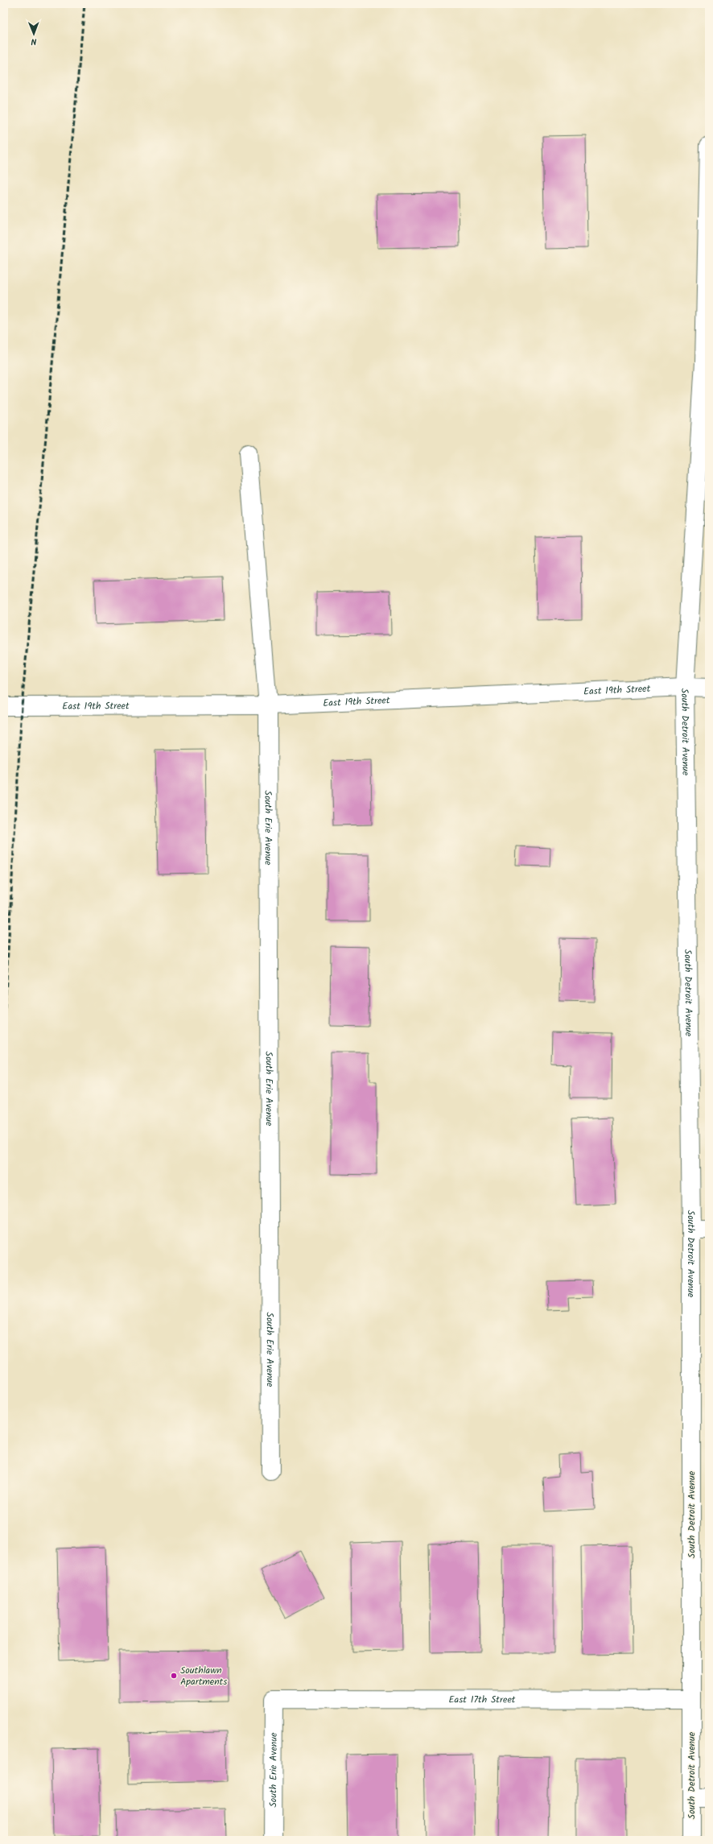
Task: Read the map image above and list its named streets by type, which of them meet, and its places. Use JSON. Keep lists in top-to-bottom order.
{
  "streets": {
    "street": [
      "East 19th Street",
      "South Detroit Avenue",
      "South Erie Avenue",
      "East 17th Street"
    ]
  },
  "crossings": [
    ["East 19th Street", "South Detroit Avenue"],
    ["East 19th Street", "South Erie Avenue"],
    ["South Detroit Avenue", "East 17th Street"],
    ["South Erie Avenue", "East 17th Street"]
  ],
  "places": ["Southlawn Apartments"],
  "north": "bottom"
}
